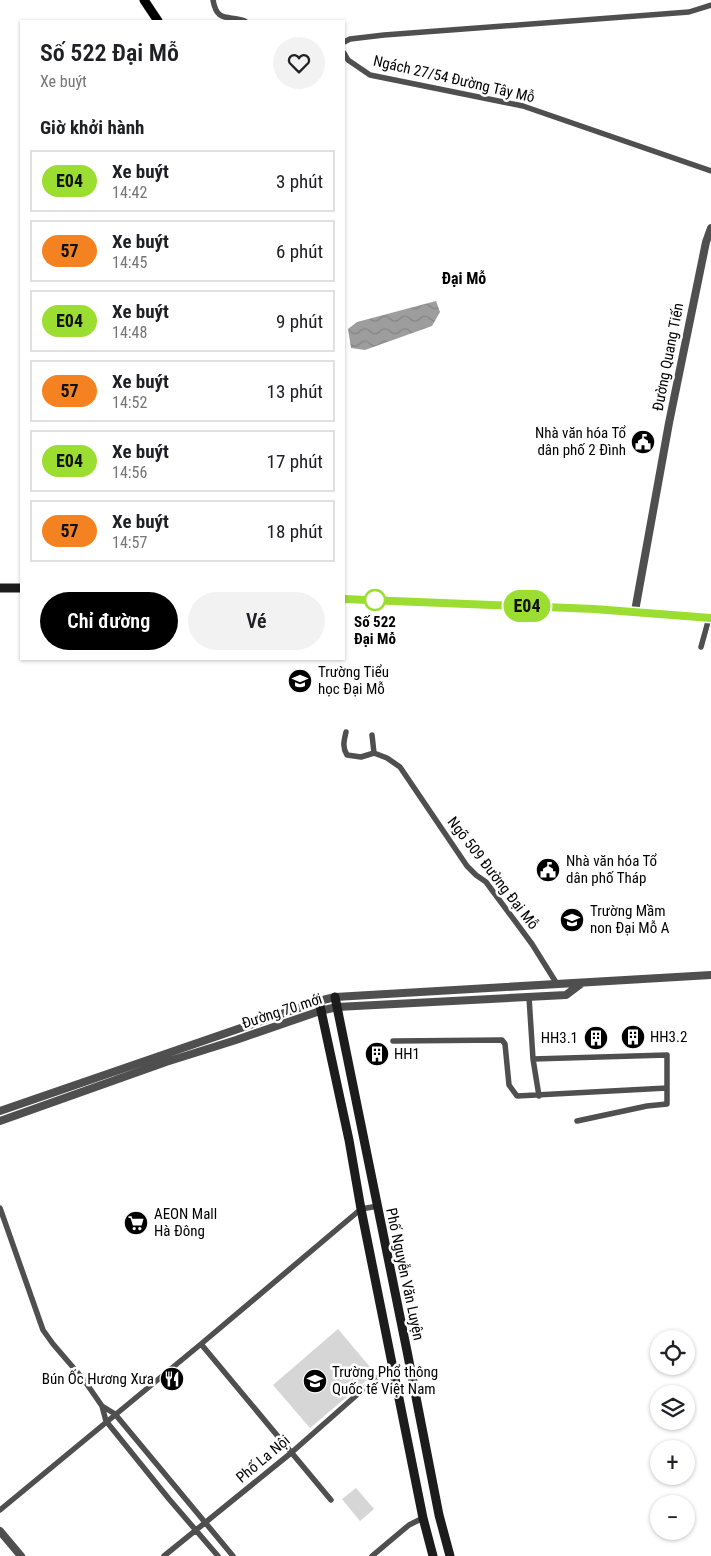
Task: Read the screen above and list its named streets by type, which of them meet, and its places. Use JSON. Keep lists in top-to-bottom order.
{
  "streets": {
    "main road": ["Phố Nguyễn Văn Luyện"],
    "street": [
      "Ngách 27/54 Đường Tây Mỗ",
      "Đường Quang Tiến",
      "Ngõ 509 Đường Đại Mỗ",
      "Đường 70 mới",
      "Phố La Nội"
    ]
  },
  "crossings": [
    ["Ngõ 509 Đường Đại Mỗ", "Đường 70 mới"],
    ["Đường 70 mới", "Phố Nguyễn Văn Luyện"]
  ],
  "districts": ["Đại Mỗ"],
  "places": {
    "public building": ["Nhà văn hóa Tổ dân phố 2 Đình", "Nhà văn hóa Tổ dân phố Tháp"],
    "other": ["Số 522 Đại Mỗ"],
    "school or university": ["Trường Tiểu học Đại Mỗ", "Trường Mầm non Đại Mỗ A", "Trường Phổ thông Quốc tế Việt Nam"],
    "building": ["HH3.2", "HH3.1", "HH1"],
    "supermarket": ["AEON Mall Hà Đông"],
    "restaurant": ["Bún Ốc Hương Xưa"]
  },
  "lines": ["bus line E04"],
  "page": {
    "on_map": "E04",
    "heading": [
      ["Số 522 Đại Mỗ", "Xe buýt"],
      "Giờ khởi hành"
    ],
    "list": [
      {
        "mark": "E04",
        "name": "Xe buýt",
        "note": "14:42",
        "value": "3 phút"
      },
      {
        "mark": "57",
        "name": "Xe buýt",
        "note": "14:45",
        "value": "6 phút"
      },
      {
        "mark": "E04",
        "name": "Xe buýt",
        "note": "14:48",
        "value": "9 phút"
      },
      {
        "mark": "57",
        "name": "Xe buýt",
        "note": "14:52",
        "value": "13 phút"
      },
      {
        "mark": "E04",
        "name": "Xe buýt",
        "note": "14:56",
        "value": "17 phút"
      },
      {
        "mark": "57",
        "name": "Xe buýt",
        "note": "14:57",
        "value": "18 phút"
      }
    ],
    "buttons": ["Chỉ đường", "Vé"],
    "map_buttons": ["+", "−"]
  }
}
